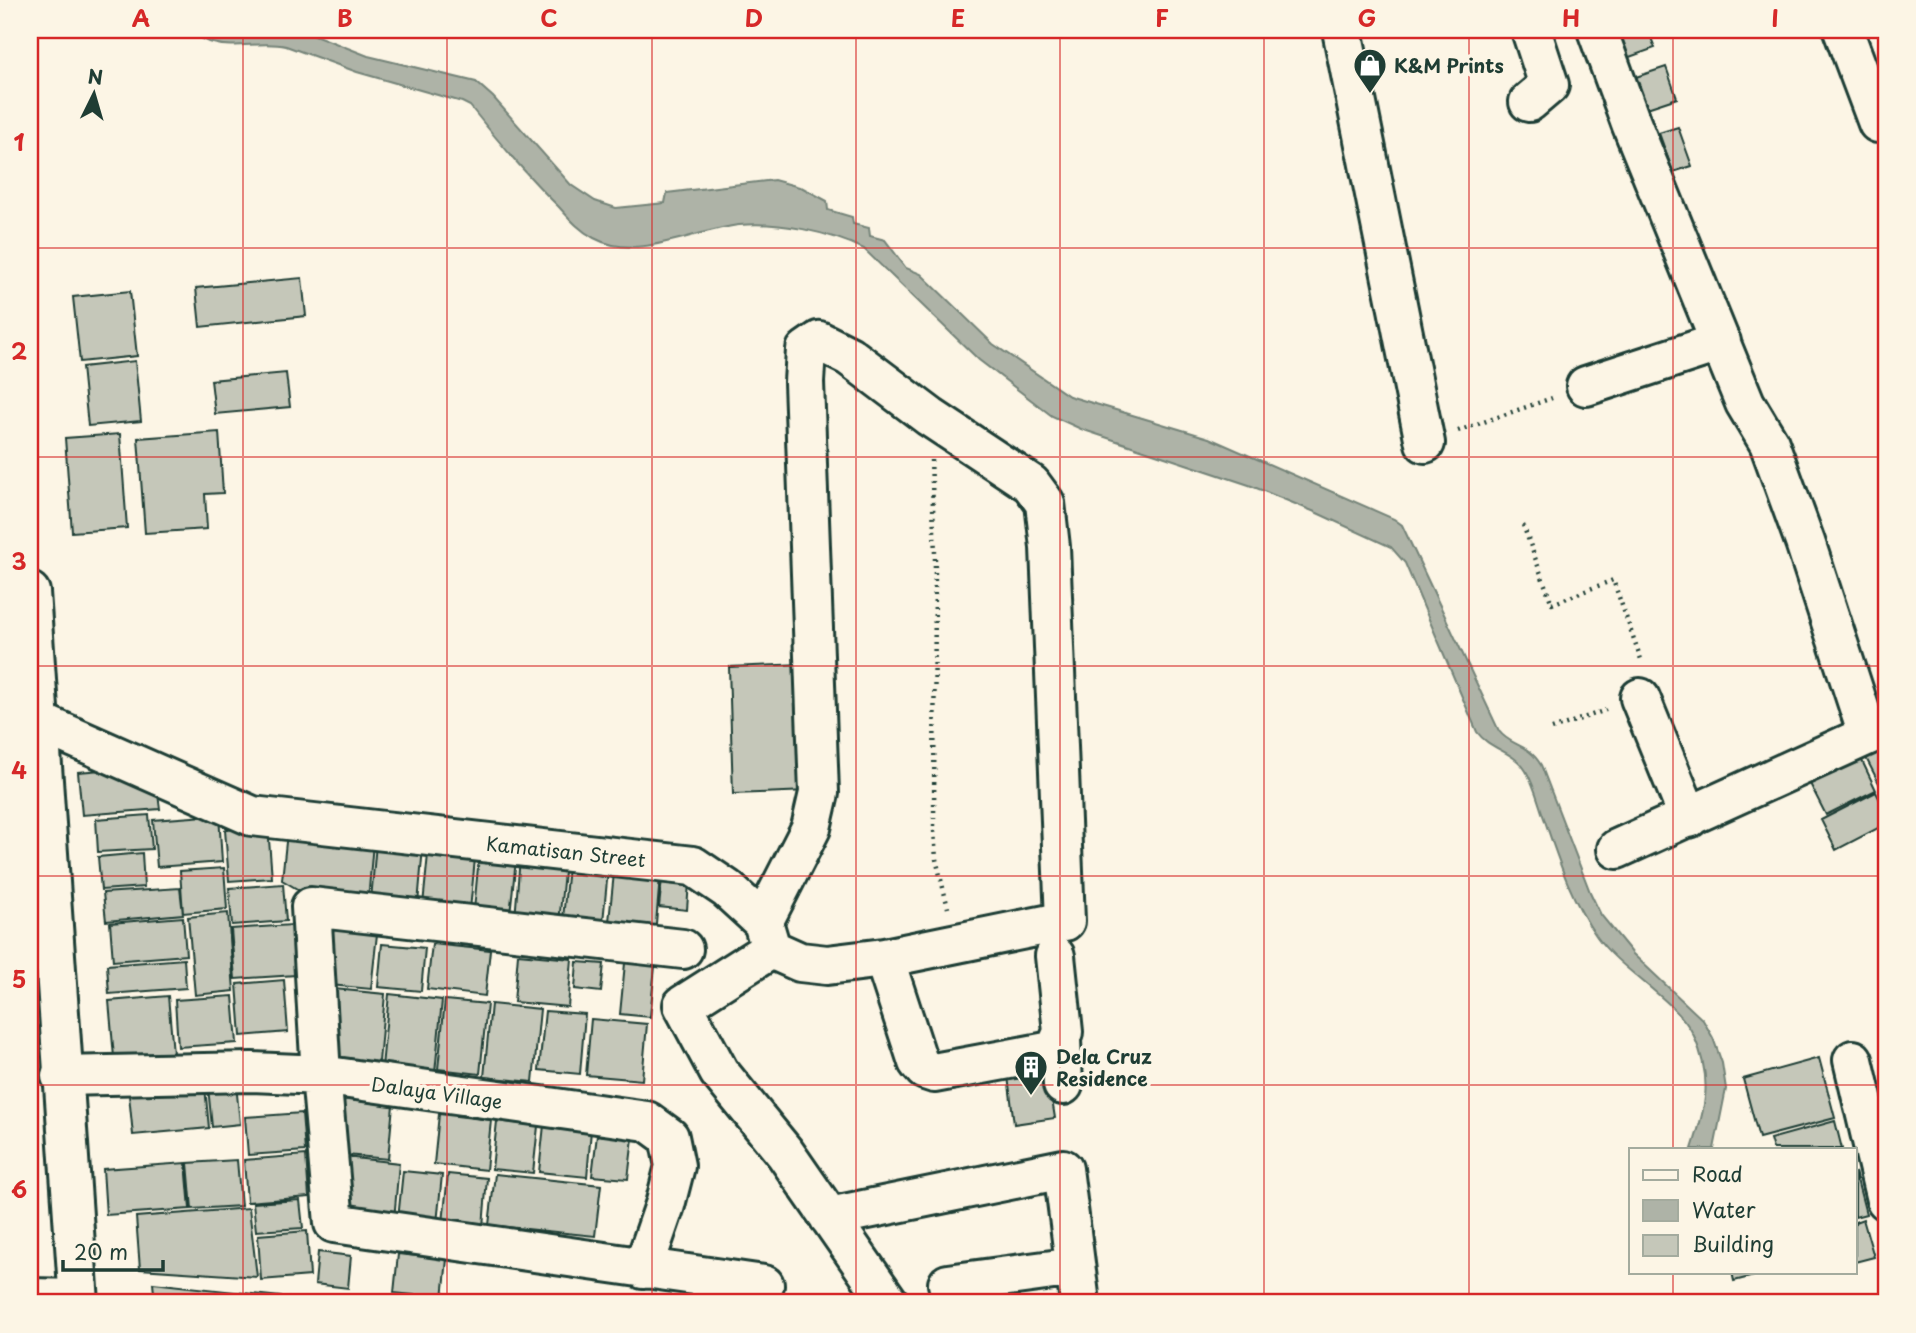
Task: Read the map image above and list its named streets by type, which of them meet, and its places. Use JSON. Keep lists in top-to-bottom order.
{
  "streets": {
    "street": ["Kamatisan Street", "Dalaya Village"]
  },
  "places": {
    "shop": ["K&M Prints"],
    "building": ["Dela Cruz Residence"]
  },
  "legend": ["Road", "Water", "Building"],
  "scale_bar": "20 m",
  "north": "top",
  "grid": {
    "columns": [
      "A",
      "B",
      "C",
      "D",
      "E",
      "F",
      "G",
      "H",
      "I"
    ],
    "rows": [
      "1",
      "2",
      "3",
      "4",
      "5",
      "6"
    ]
  }
}
